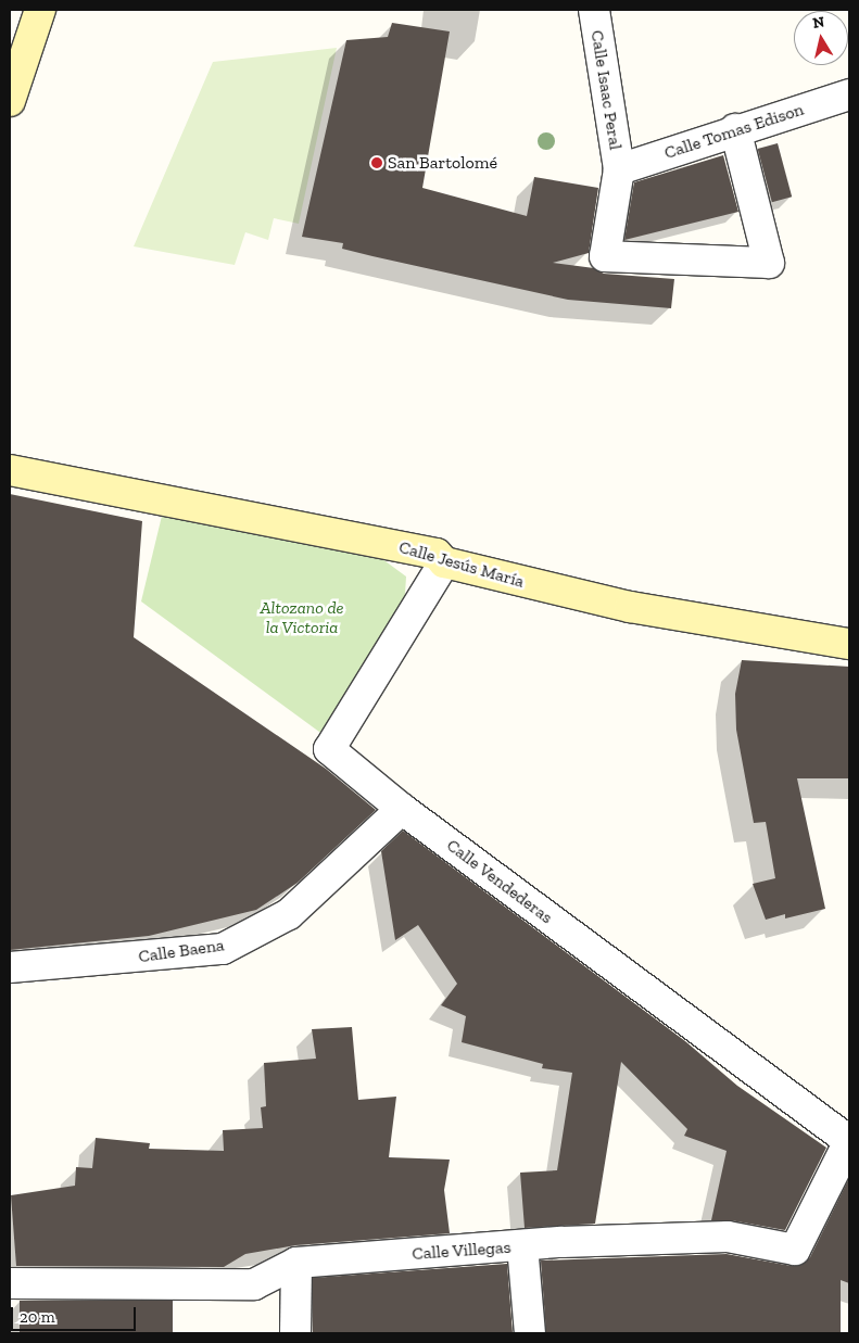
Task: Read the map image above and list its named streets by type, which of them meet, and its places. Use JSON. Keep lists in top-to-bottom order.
{
  "streets": {
    "street": [
      "Calle Isaac Peral",
      "Calle Tomas Edison",
      "Calle Jesús María",
      "Calle Vendederas",
      "Calle Baena",
      "Calle Villegas"
    ]
  },
  "crossings": [
    ["Calle Isaac Peral", "Calle Tomas Edison"],
    ["Calle Jesús María", "Calle Vendederas"],
    ["Calle Vendederas", "Calle Baena"],
    ["Calle Vendederas", "Calle Villegas"]
  ],
  "parks": ["Altozano de la Victoria"],
  "places": ["San Bartolomé"],
  "scale_bar": "20 m",
  "north": "top"
}
